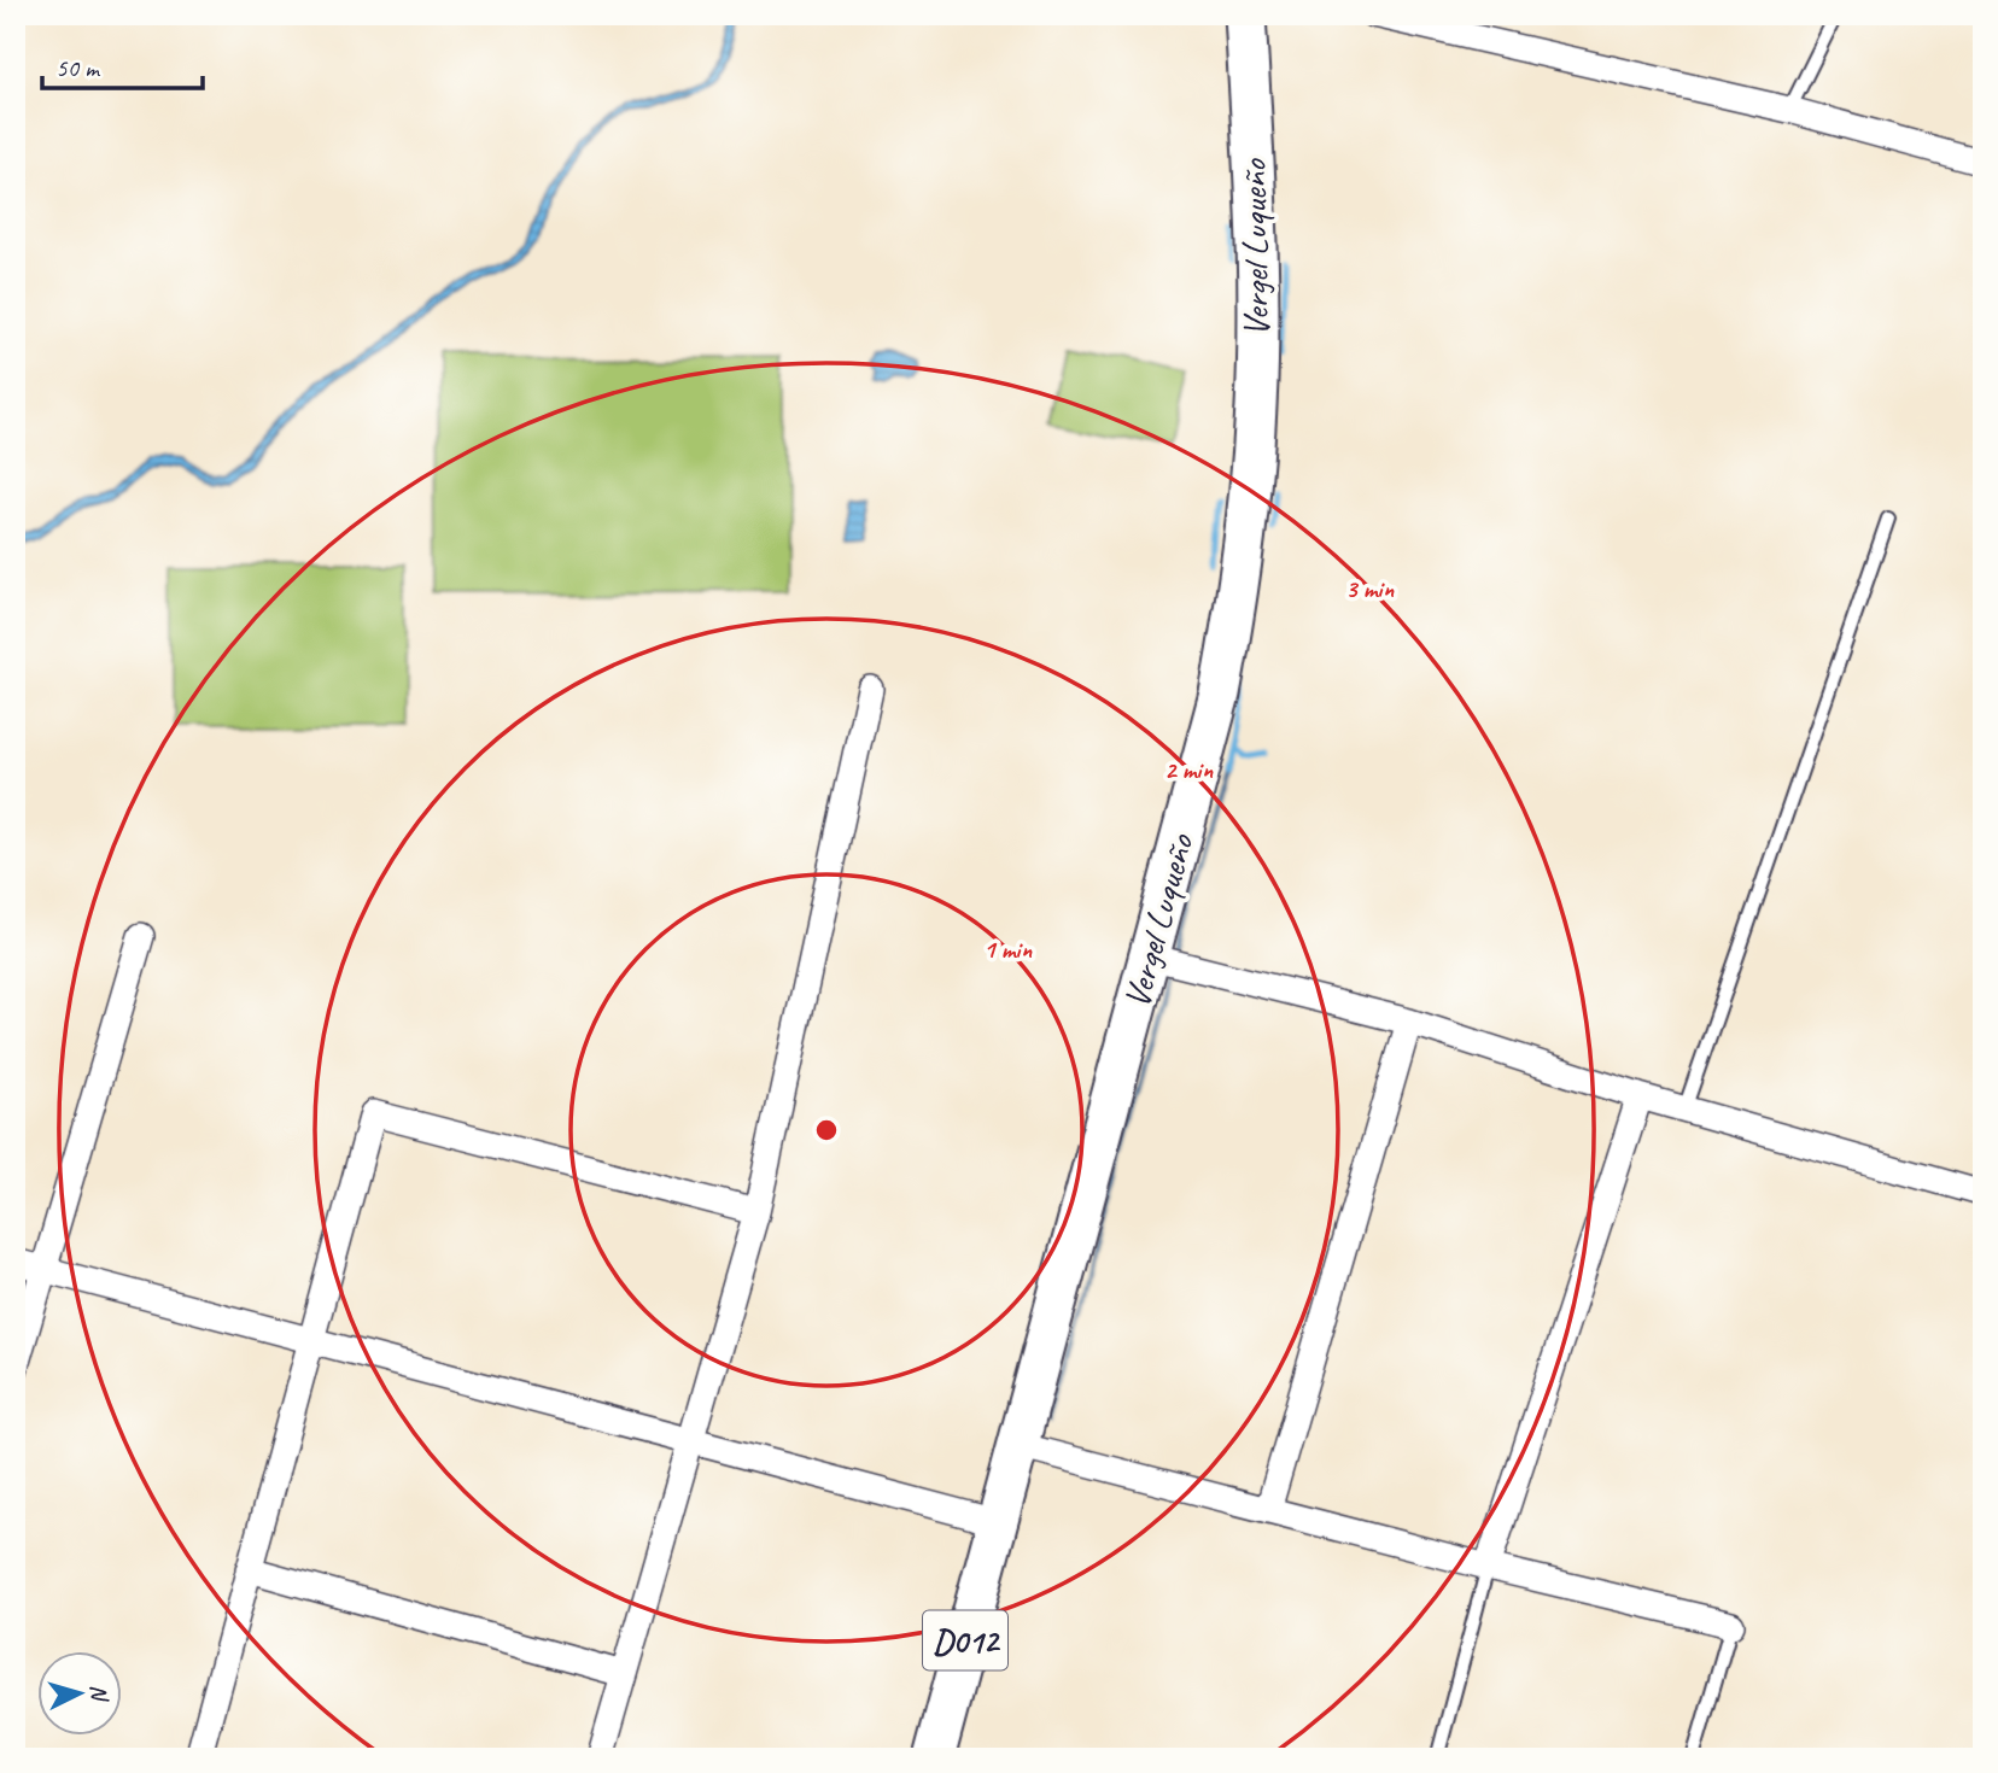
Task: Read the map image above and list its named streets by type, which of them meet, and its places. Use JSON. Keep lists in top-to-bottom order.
{
  "streets": {
    "main road": ["Vergel Luqueño", "D012"]
  },
  "scale_bar": "50 m",
  "north": "right",
  "rings": ["3 min", "2 min", "1 min"]
}
